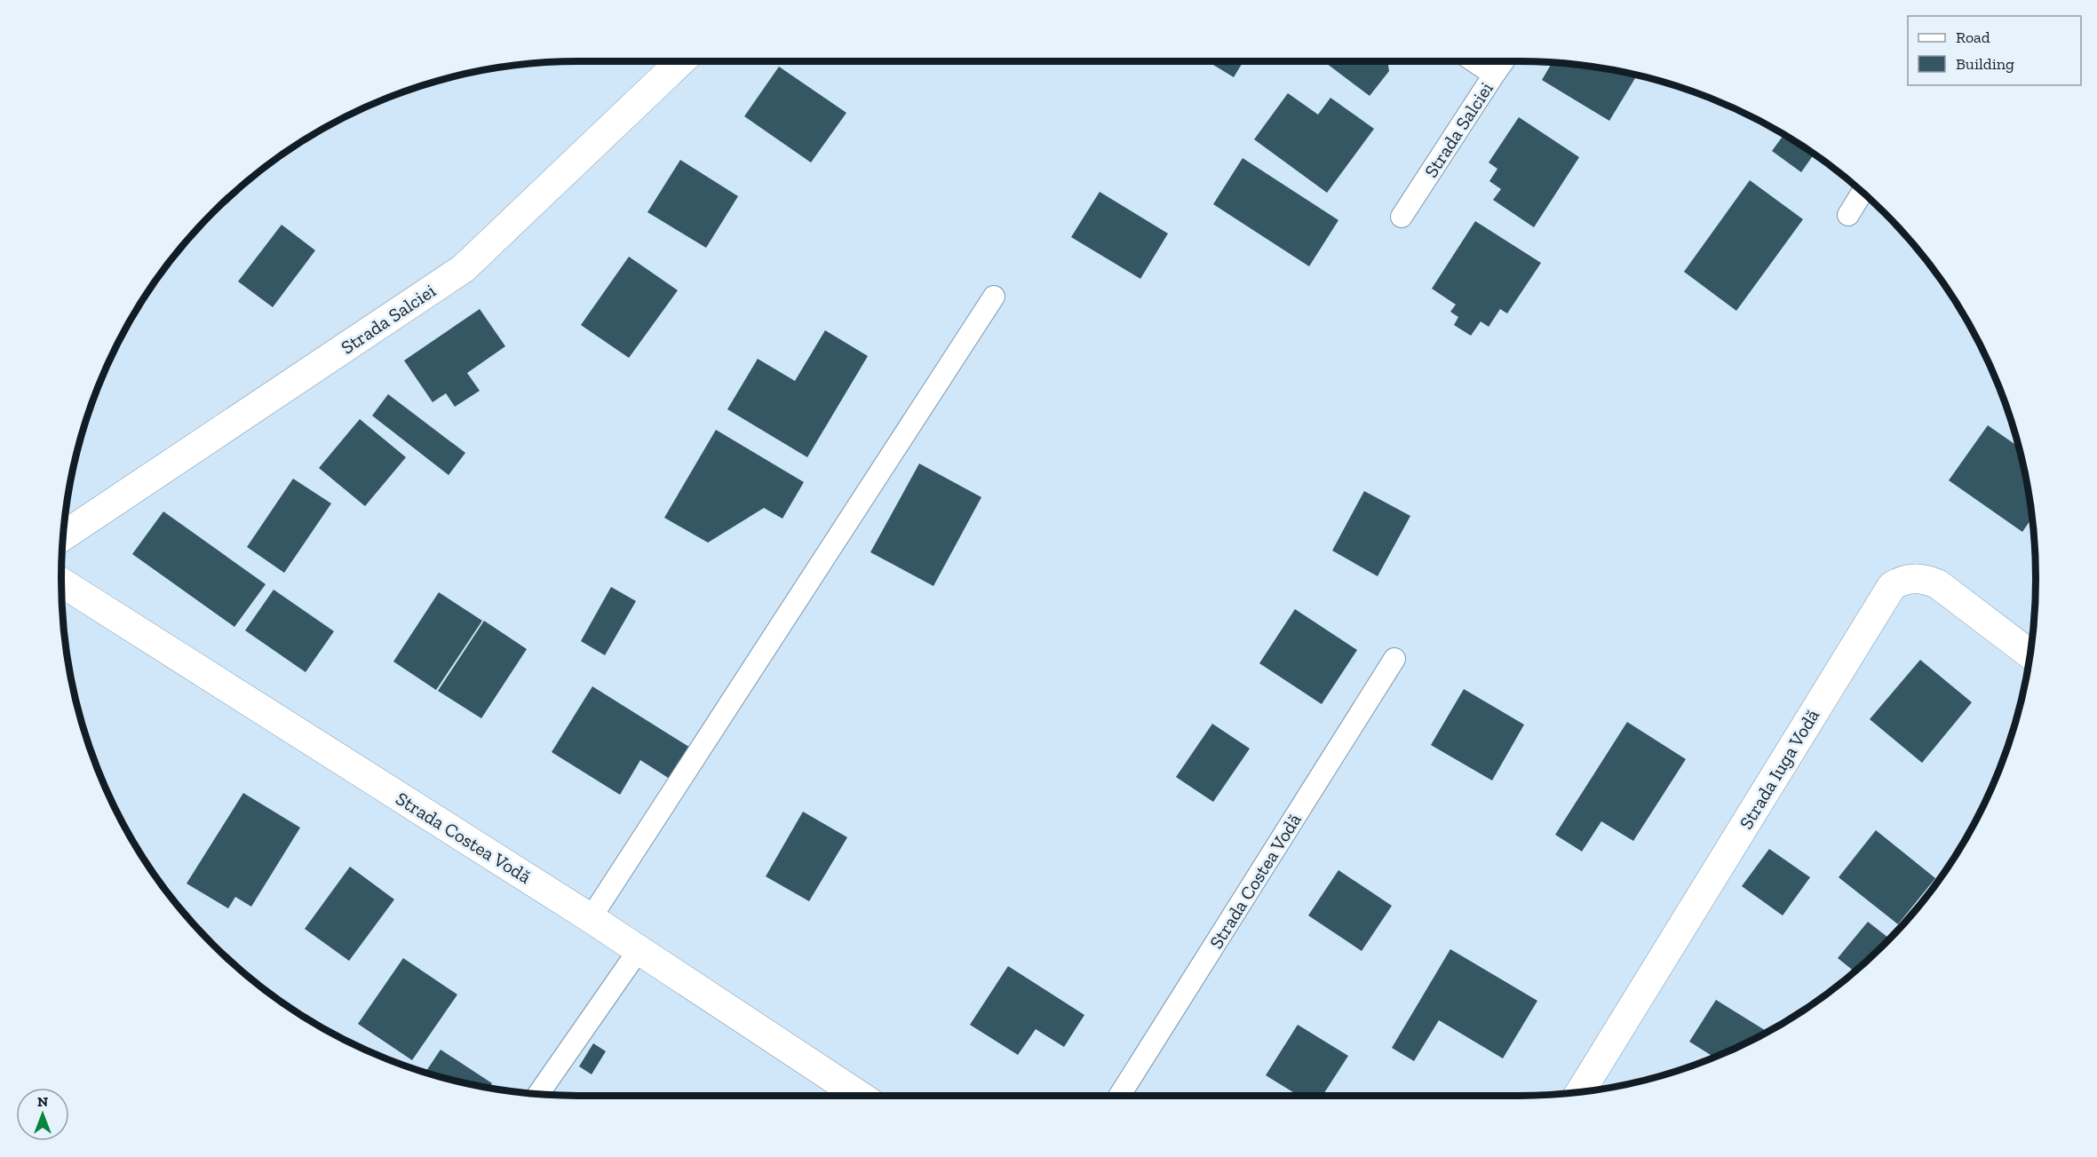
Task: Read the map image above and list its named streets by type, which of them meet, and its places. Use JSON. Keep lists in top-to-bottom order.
{
  "streets": {
    "street": ["Strada Salciei", "Strada Iuga Vodă", "Strada Costea Vodă"]
  },
  "legend": ["Road", "Building"],
  "north": "top"
}
